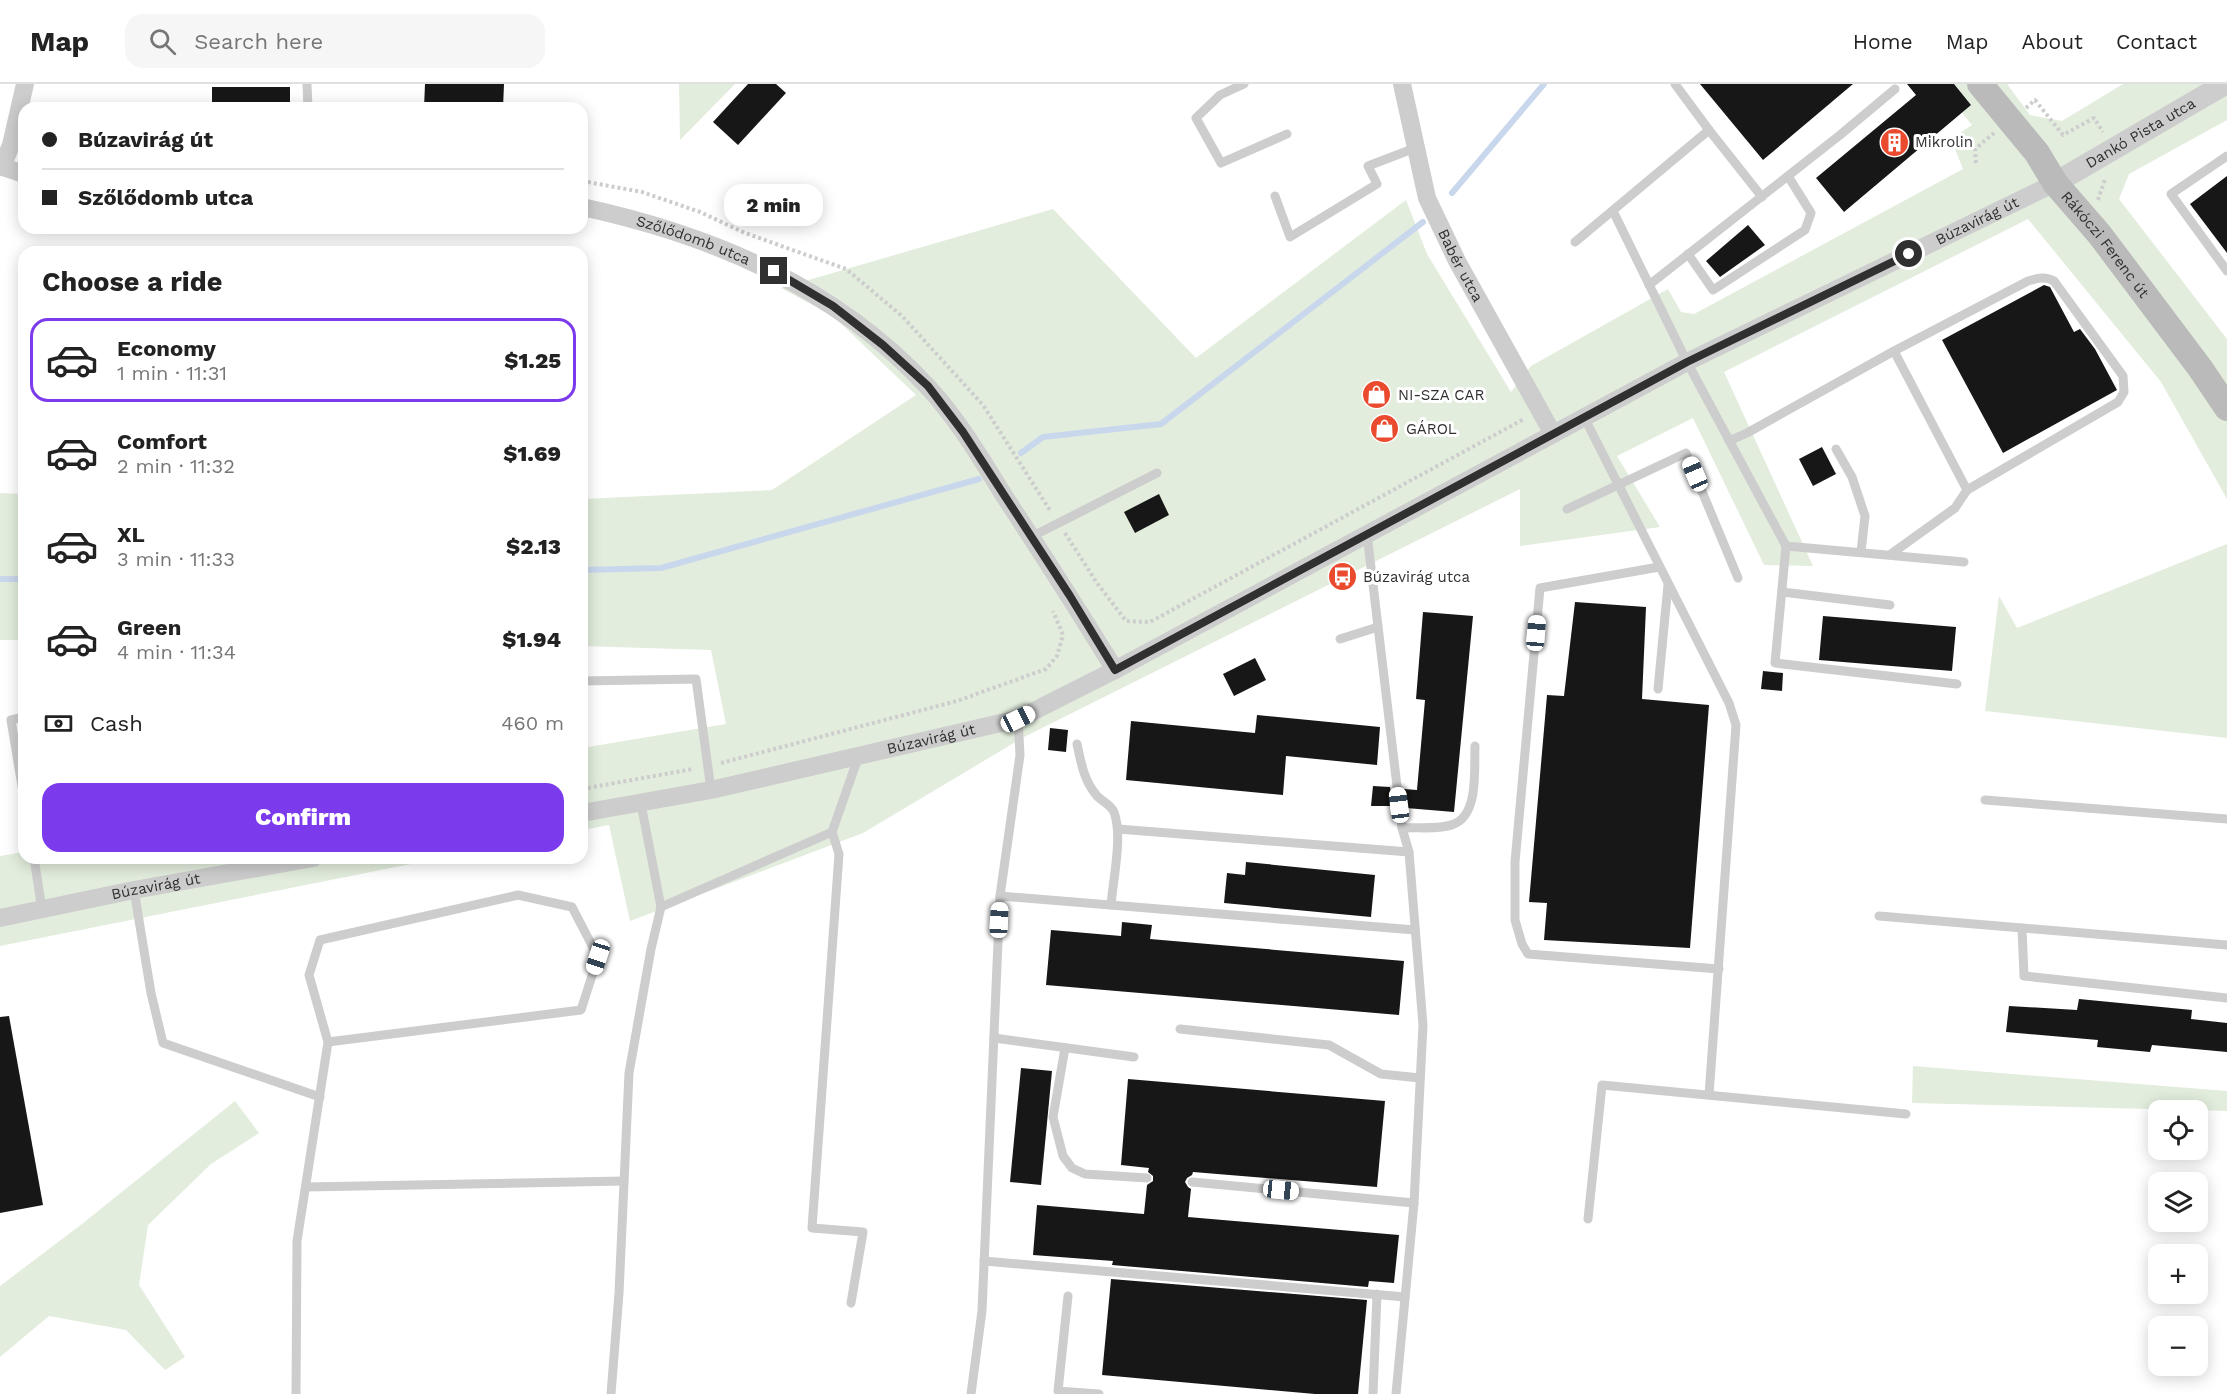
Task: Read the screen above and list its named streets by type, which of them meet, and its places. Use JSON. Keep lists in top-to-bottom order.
{
  "streets": {
    "main road": ["Rákóczi Ferenc út"],
    "street": [
      "Dankó Pista utca",
      "Búzavirág út",
      "Szőlődomb utca",
      "Babér utca"
    ]
  },
  "crossings": [
    ["Dankó Pista utca", "Búzavirág út"],
    ["Dankó Pista utca", "Rákóczi Ferenc út"],
    ["Búzavirág út", "Szőlődomb utca"],
    ["Búzavirág út", "Rákóczi Ferenc út"],
    ["Búzavirág út", "Babér utca"]
  ],
  "places": {
    "building": ["Mikrolin"],
    "shop": ["NI-SZA CAR", "GÁROL"],
    "bus stop": ["Búzavirág utca"]
  },
  "page": {
    "header": "Map",
    "search": "Search here",
    "nav": [
      "Home",
      "Map",
      "About",
      "Contact"
    ],
    "banner": ["Búzavirág út", "Szőlődomb utca"],
    "bubble": "2 min",
    "heading": "Choose a ride",
    "list": [
      {
        "name": "Economy",
        "note": "1 min · 11:31",
        "value": "$1.25"
      },
      {
        "name": "Comfort",
        "note": "2 min · 11:32",
        "value": "$1.69"
      },
      {
        "name": "XL",
        "note": "3 min · 11:33",
        "value": "$2.13"
      },
      {
        "name": "Green",
        "note": "4 min · 11:34",
        "value": "$1.94"
      }
    ],
    "pay": ["Cash", "460 m"],
    "buttons": "Confirm",
    "map_buttons": ["+", "−"]
  }
}
